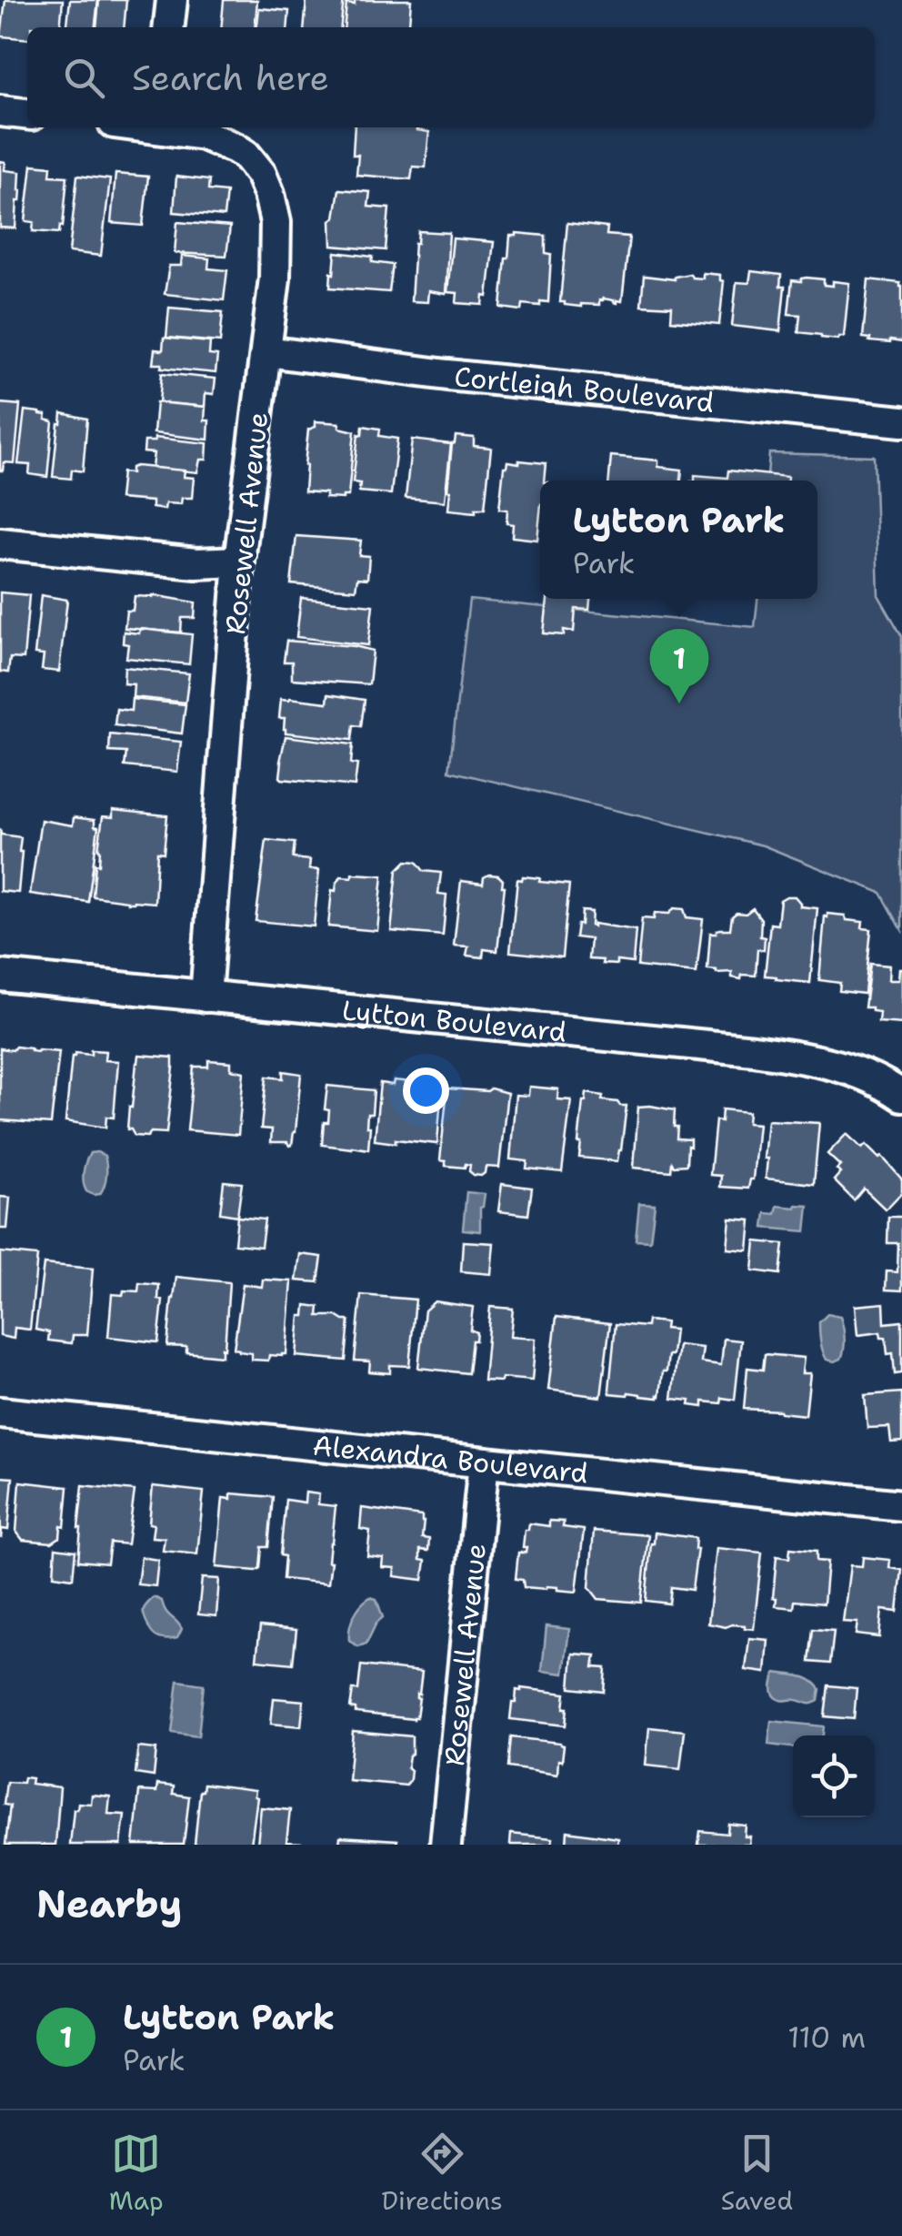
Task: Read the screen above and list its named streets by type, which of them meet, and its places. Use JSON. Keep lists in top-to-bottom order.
{
  "streets": {
    "street": [
      "Cortleigh Boulevard",
      "Rosewell Avenue",
      "Lytton Boulevard",
      "Alexandra Boulevard"
    ]
  },
  "crossings": [
    ["Cortleigh Boulevard", "Rosewell Avenue"],
    ["Rosewell Avenue", "Lytton Boulevard"],
    ["Rosewell Avenue", "Alexandra Boulevard"]
  ],
  "page": {
    "search": "Search here",
    "popup": ["Lytton Park", "Park"],
    "pins": "1",
    "heading": "Nearby",
    "list": [
      {
        "mark": "1",
        "name": "Lytton Park",
        "note": "Park",
        "value": "110 m"
      }
    ],
    "nav": ["Map", "Directions", "Saved"]
  }
}
